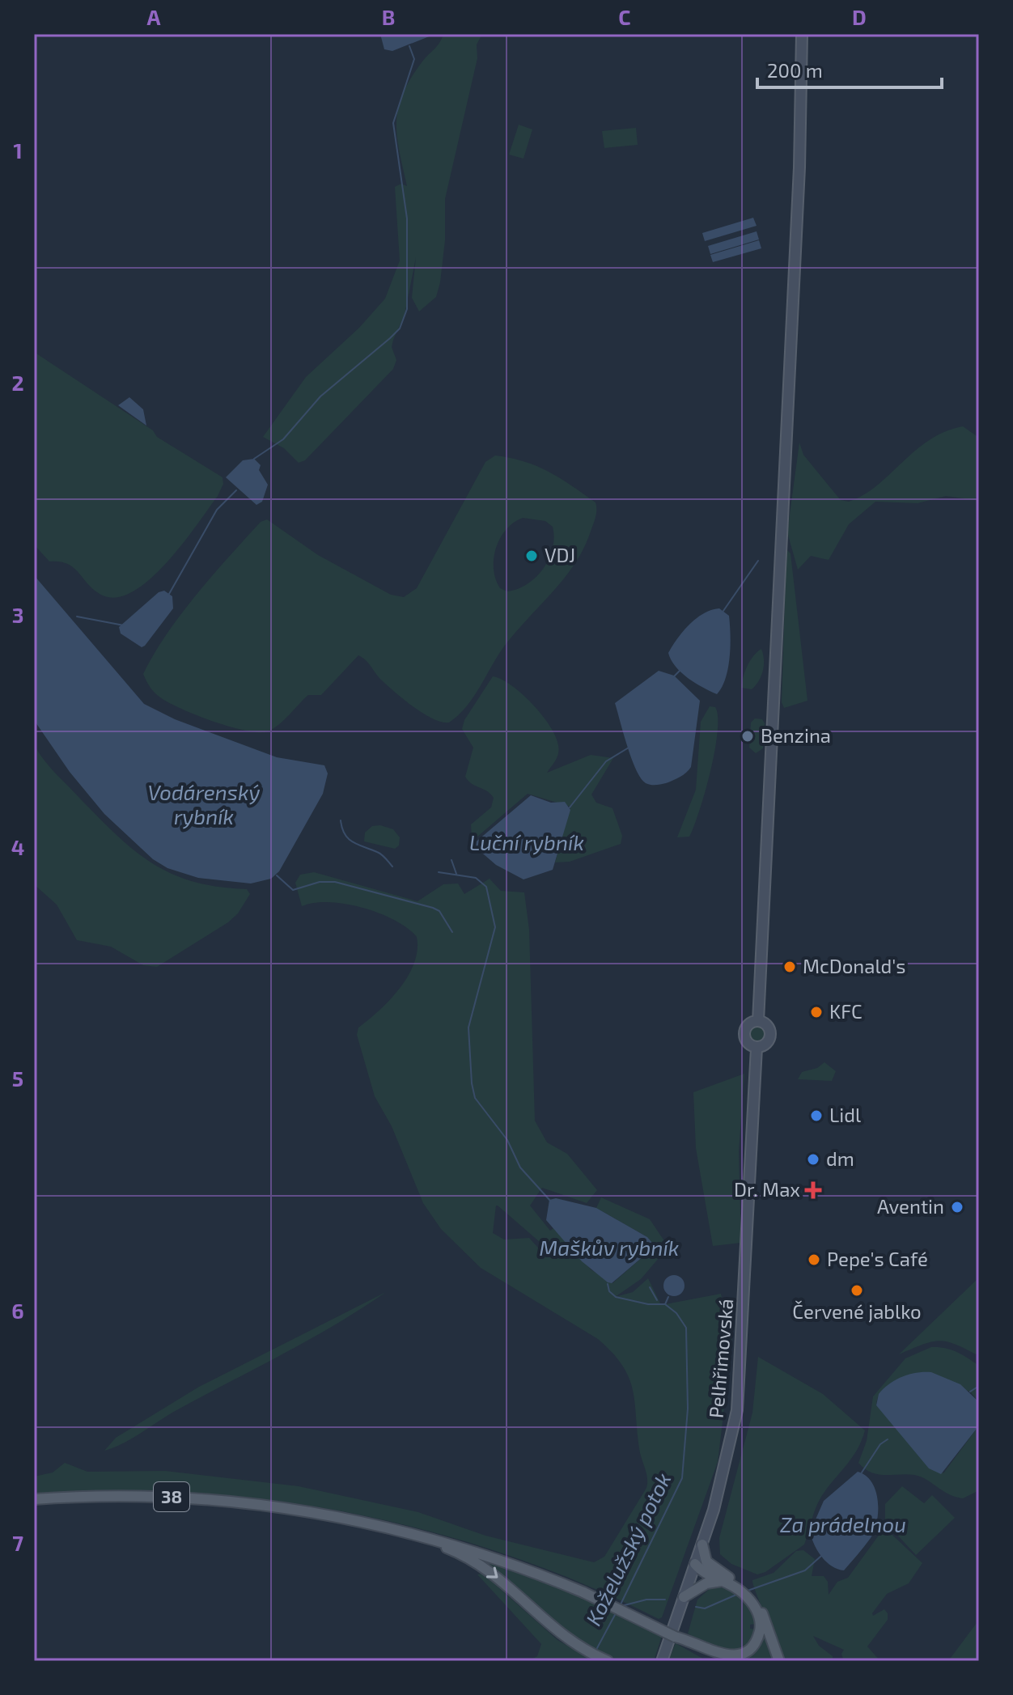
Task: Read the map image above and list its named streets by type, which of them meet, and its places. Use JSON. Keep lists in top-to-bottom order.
{
  "streets": {
    "main road": ["Pelhřimovská", "38"]
  },
  "water": [
    "Vodárenský rybník",
    "Luční rybník",
    "Maškův rybník",
    "Za prádelnou",
    "Koželužský potok"
  ],
  "places": {
    "other": [
      "VDJ",
      "Benzina",
      "McDonald's",
      "KFC",
      "Lidl",
      "dm",
      "Aventin",
      "Pepe's Café",
      "Červené jablko"
    ],
    "health": ["Dr. Max"]
  },
  "scale_bar": "200 m",
  "grid": {
    "columns": [
      "A",
      "B",
      "C",
      "D"
    ],
    "rows": [
      "1",
      "2",
      "3",
      "4",
      "5",
      "6",
      "7"
    ]
  }
}
